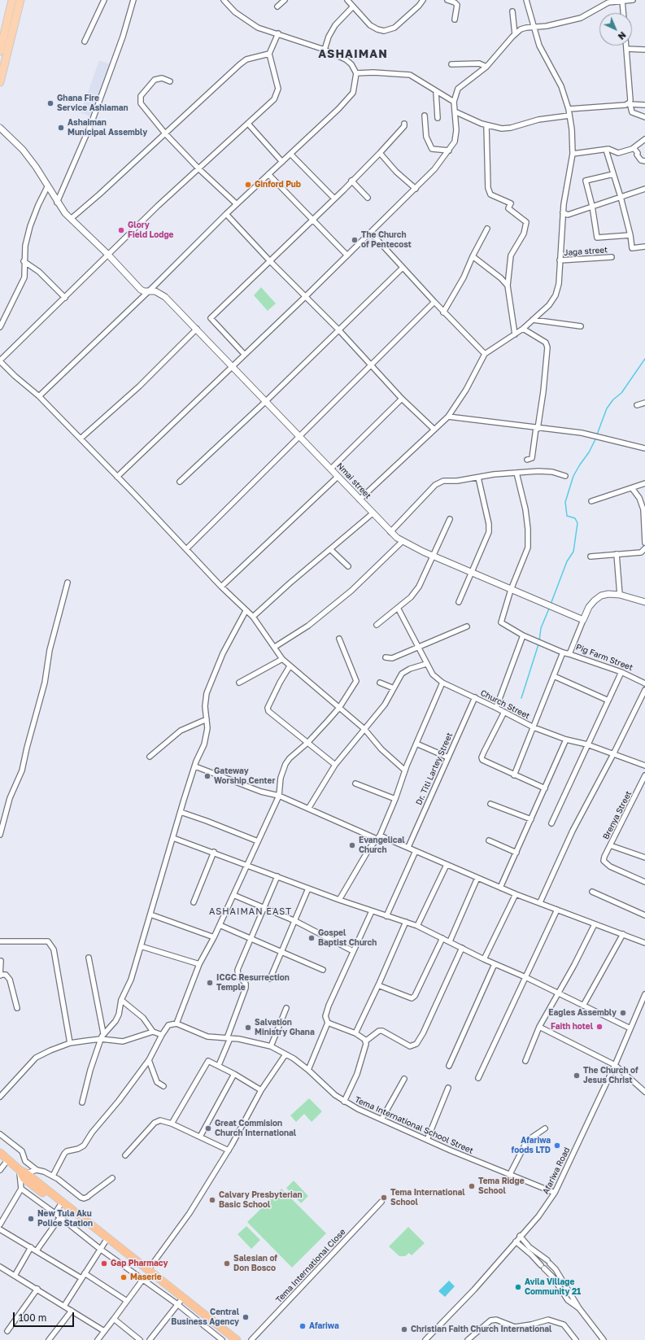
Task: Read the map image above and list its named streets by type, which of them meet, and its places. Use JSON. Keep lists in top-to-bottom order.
{
  "streets": {
    "street": [
      "Jaga street",
      "Nmai street",
      "Pig Farm Street",
      "Church Street",
      "Dr. Titi Lartey Street",
      "Brenya Street",
      "Tema International School Street",
      "Afariwa Road",
      "Tema International Close"
    ]
  },
  "crossings": [
    ["Nmai street", "Pig Farm Street"],
    ["Church Street", "Dr. Titi Lartey Street"],
    ["Tema International School Street", "Afariwa Road"]
  ],
  "districts": ["ASHAIMAN", "ASHAIMAN EAST"],
  "places": [
    "Ghana Fire Service Ashiaman",
    "Ashaiman Municipal Assembly",
    "Ginford Pub",
    "Glory Field Lodge",
    "The Church of Pentecost",
    "Gateway Worship Center",
    "Evangelical Church",
    "Gospel Baptist Church",
    "ICGC Resurrection Temple",
    "Eagles Assembly",
    "Faith hotel",
    "Salvation Ministry Ghana",
    "The Church of Jesus Christ",
    "Great Commision Church International",
    "Afariwa foods LTD",
    "Tema Ridge School",
    "Tema International School",
    "Calvary Presbyterian Basic School",
    "New Tula Aku Police Station",
    "Gap Pharmacy",
    "Salesian of Don Bosco",
    "Maserie",
    "Avila Village Community 21",
    "Central Business Agency",
    "Afariwa",
    "Christian Faith Church International"
  ],
  "scale_bar": "100 m",
  "north": "bottom right"
}
